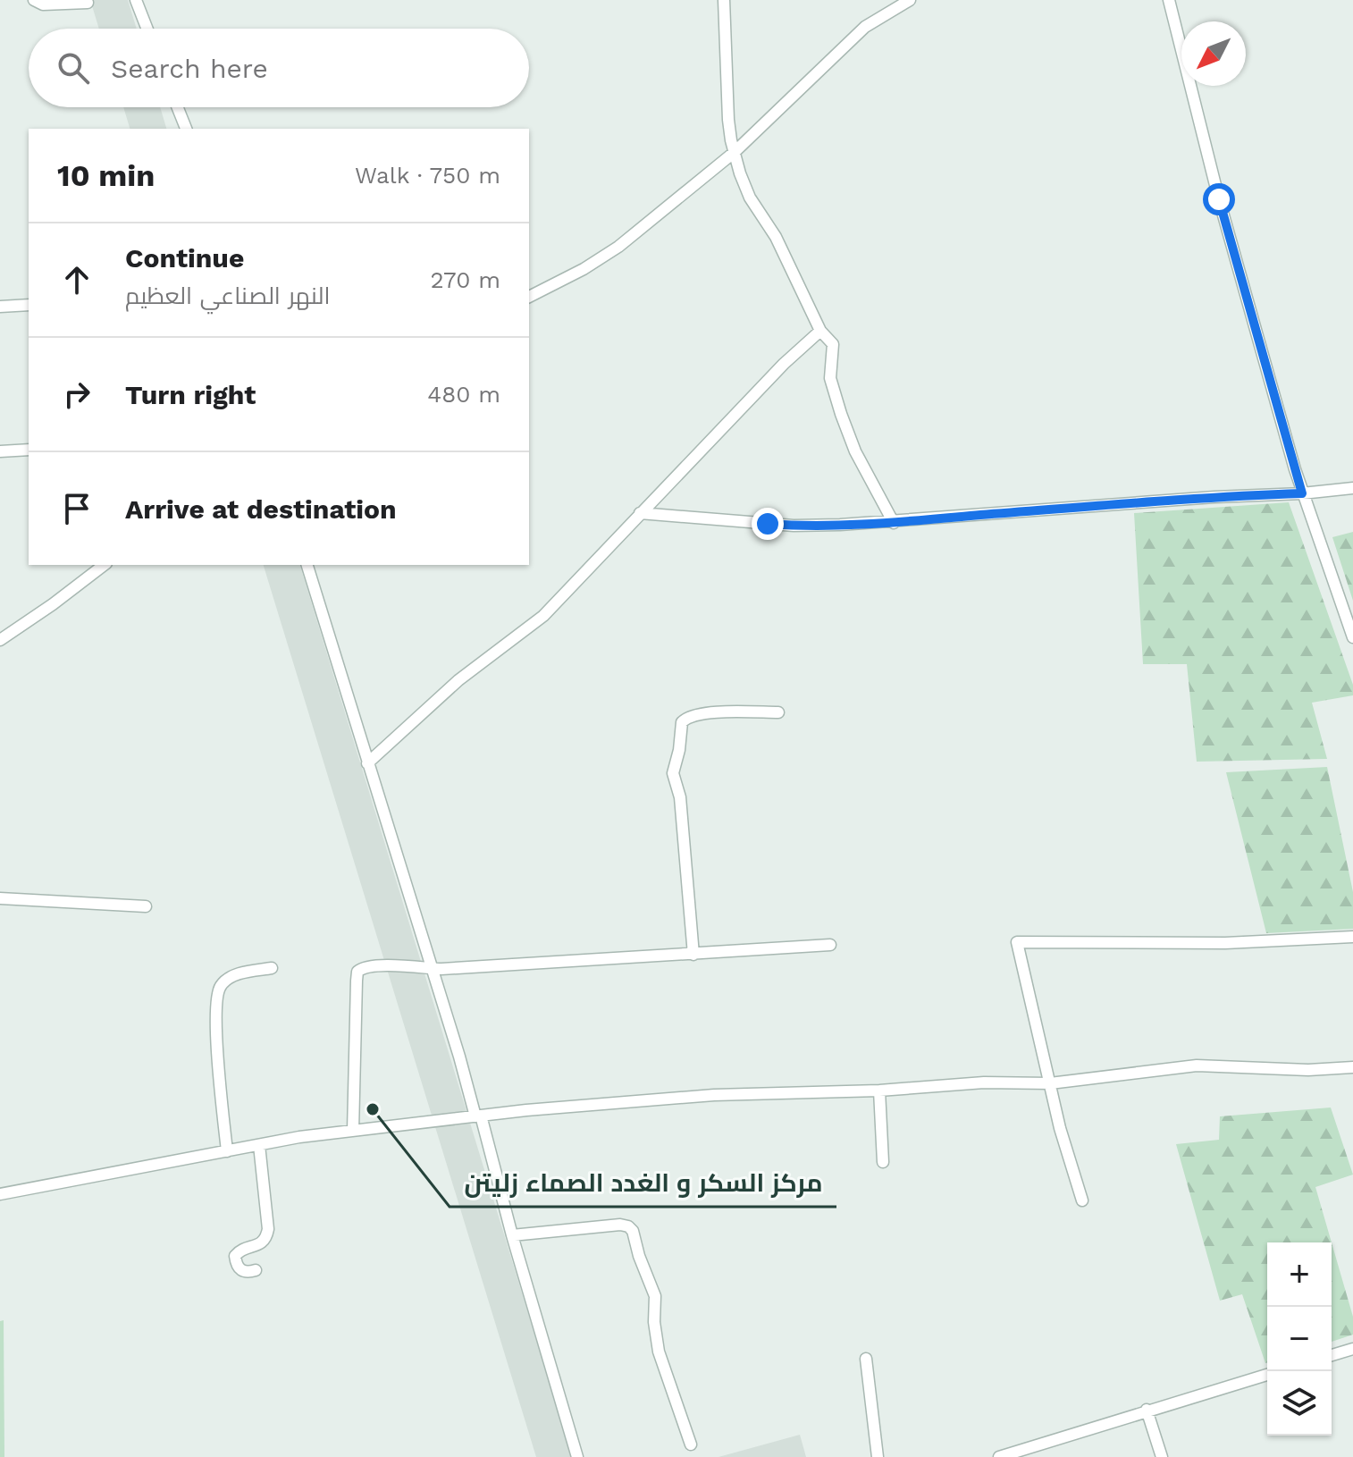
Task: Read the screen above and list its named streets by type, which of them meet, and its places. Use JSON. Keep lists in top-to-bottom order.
{
  "places": ["مركز السكر و الغدد الصماء زليتن"],
  "north": "bottom left",
  "page": {
    "search": "Search here",
    "heading": ["10 min", "Walk · 750 m"],
    "list": [
      ["Continue", "النهر الصناعي العظيم", "270 m"],
      ["Turn right", "480 m"],
      "Arrive at destination"
    ],
    "map_buttons": ["+", "−"]
  }
}
